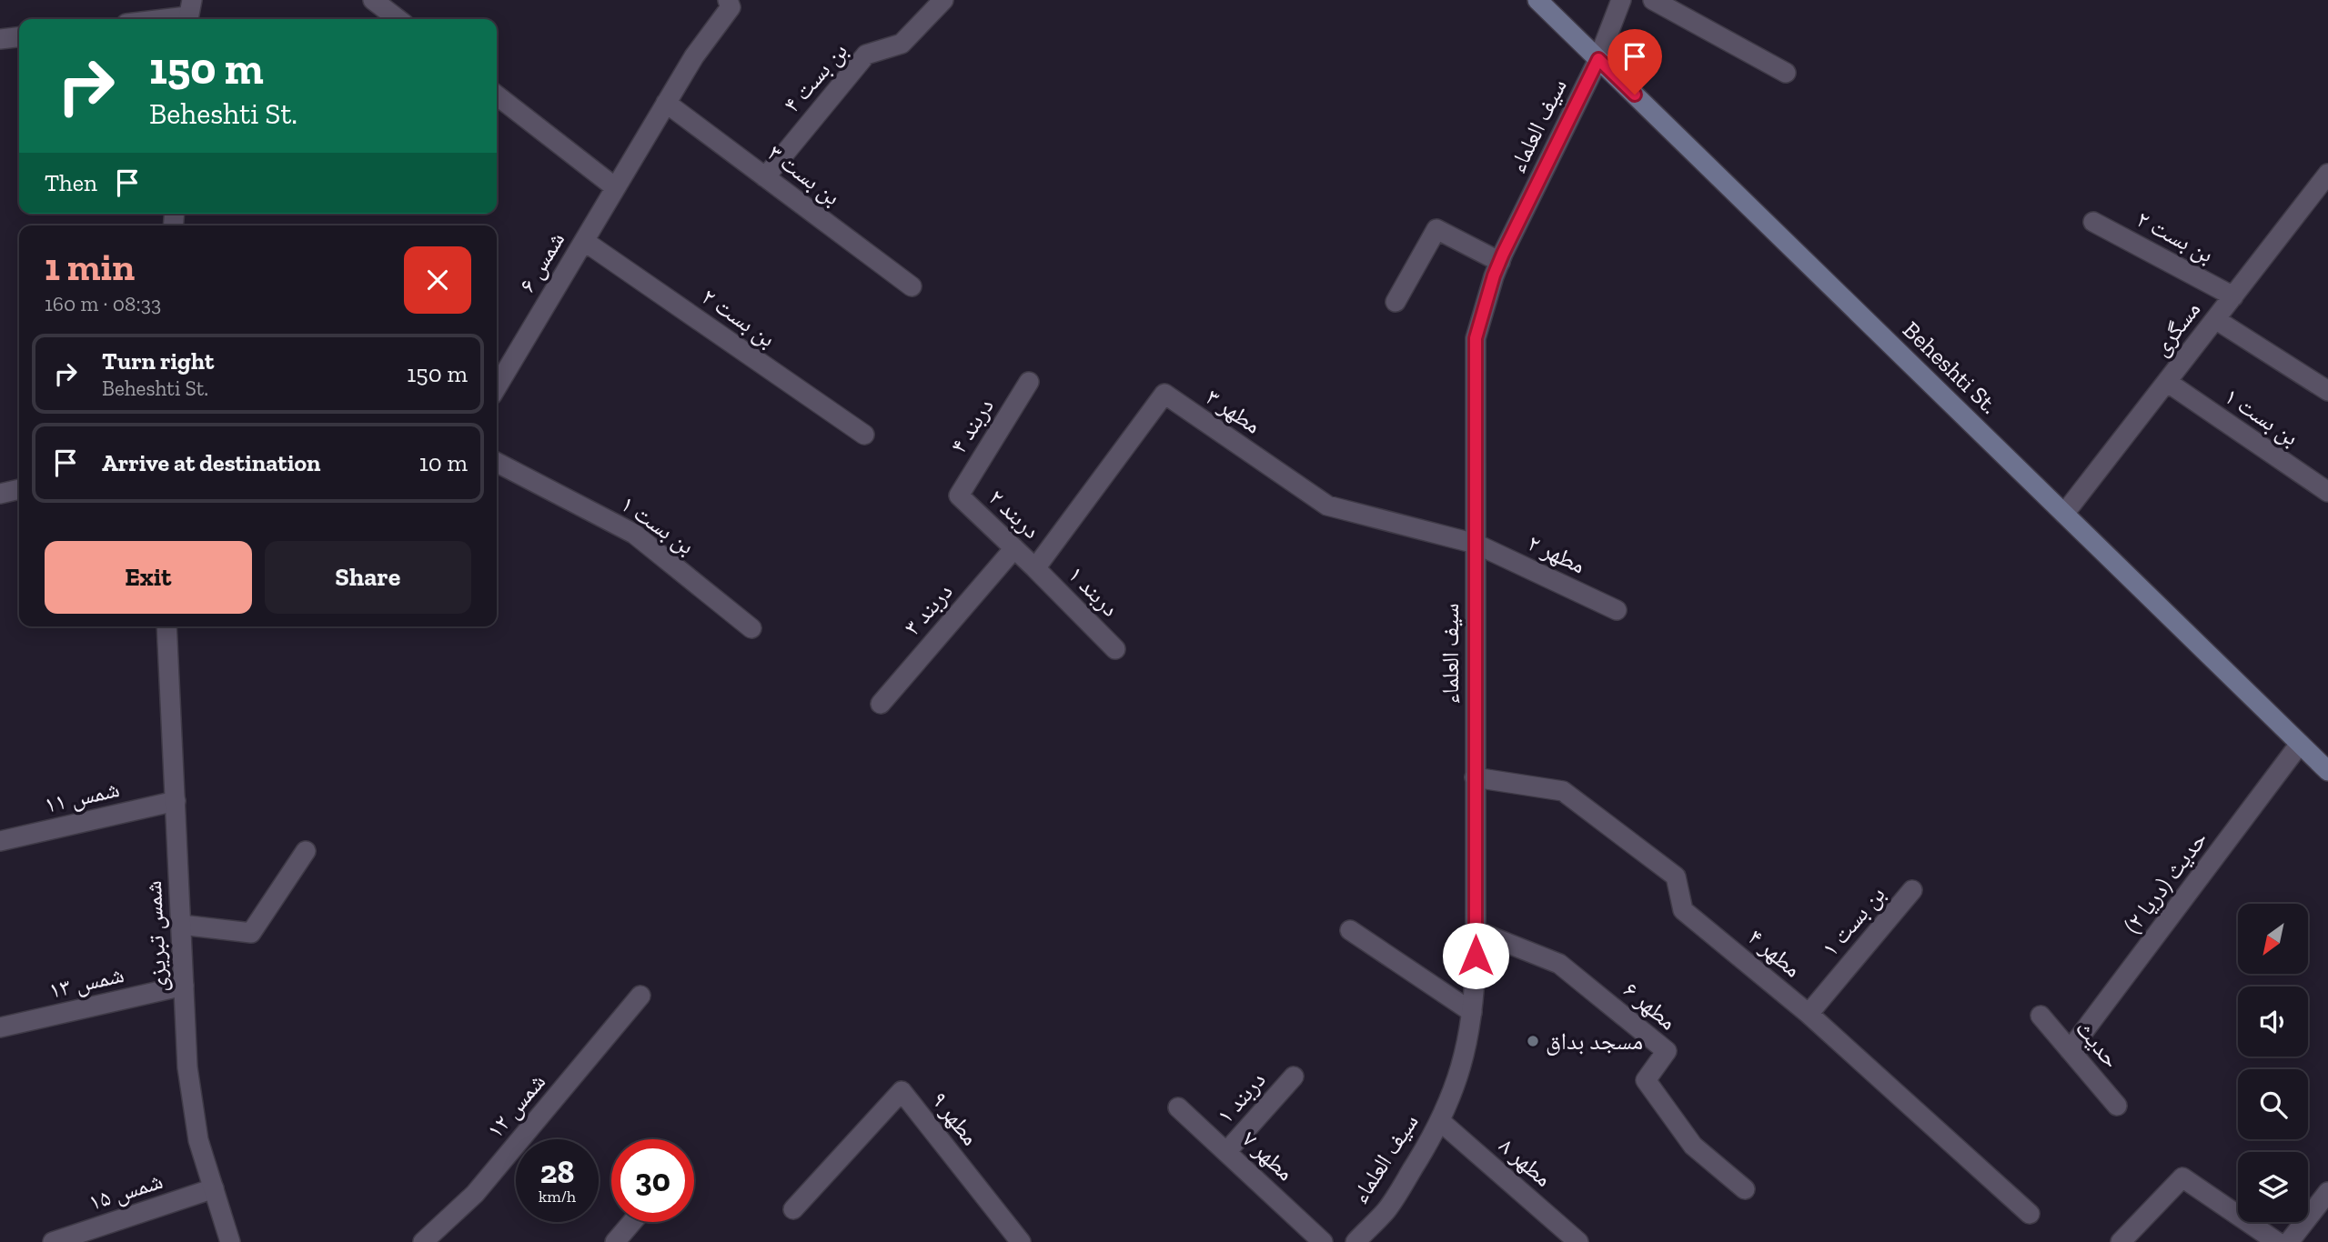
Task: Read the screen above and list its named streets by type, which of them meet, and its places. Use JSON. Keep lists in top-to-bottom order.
{
  "streets": {
    "main road": ["Beheshti St."],
    "street": [
      "بن بست ۴",
      "سیف العلماء",
      "بن بست ۳",
      "بن بست ۲",
      "شمس ۶",
      "مسگری",
      "مطهر ۳",
      "بن بست ۱",
      "دربند ۴",
      "دربند ۲",
      "مطهر ۲",
      "دربند ۱",
      "دربند ۳",
      "شمس ۱۱",
      "حدیث (دریا ۲)",
      "شمس تبریزی",
      "مطهر ۴",
      "شمس ۱۳",
      "مطهر ۶",
      "حدیث",
      "شمس ۱۲",
      "مطهر ۹",
      "مطهر ۷",
      "مطهر ۸",
      "شمس ۱۵"
    ]
  },
  "crossings": [
    ["بن بست ۴", "بن بست ۳"],
    ["سیف العلماء", "Beheshti St."],
    ["سیف العلماء", "مطهر ۳"],
    ["سیف العلماء", "مطهر ۲"],
    ["سیف العلماء", "مطهر ۴"],
    ["سیف العلماء", "مطهر ۶"],
    ["سیف العلماء", "مطهر ۸"],
    ["بن بست ۳", "شمس ۶"],
    ["بن بست ۲", "شمس ۶"],
    ["بن بست ۲", "مسگری"],
    ["مسگری", "Beheshti St."],
    ["مسگری", "بن بست ۱"],
    ["Beheshti St.", "حدیث (دریا ۲)"],
    ["مطهر ۳", "دربند ۲"],
    ["مطهر ۳", "مطهر ۲"],
    ["مطهر ۳", "دربند ۱"],
    ["بن بست ۱", "مطهر ۴"],
    ["دربند ۴", "دربند ۲"],
    ["دربند ۲", "دربند ۱"],
    ["دربند ۲", "دربند ۳"],
    ["دربند ۱", "مطهر ۷"],
    ["شمس ۱۱", "شمس تبریزی"],
    ["حدیث (دریا ۲)", "حدیث"],
    ["شمس تبریزی", "شمس ۱۳"],
    ["شمس تبریزی", "شمس ۱۵"]
  ],
  "places": ["مسجد بداق"],
  "north": "bottom left",
  "page": {
    "turn": ["150 m", "Beheshti St."],
    "then": "Then",
    "heading": ["1 min", "160 m · 08:33"],
    "list": [
      {
        "name": "Turn right",
        "note": "Beheshti St.",
        "value": "150 m"
      },
      {
        "name": "Arrive at destination",
        "value": "10 m"
      }
    ],
    "buttons": ["Exit", "Share"],
    "speed": "28 km/h",
    "limit": "30"
  }
}
